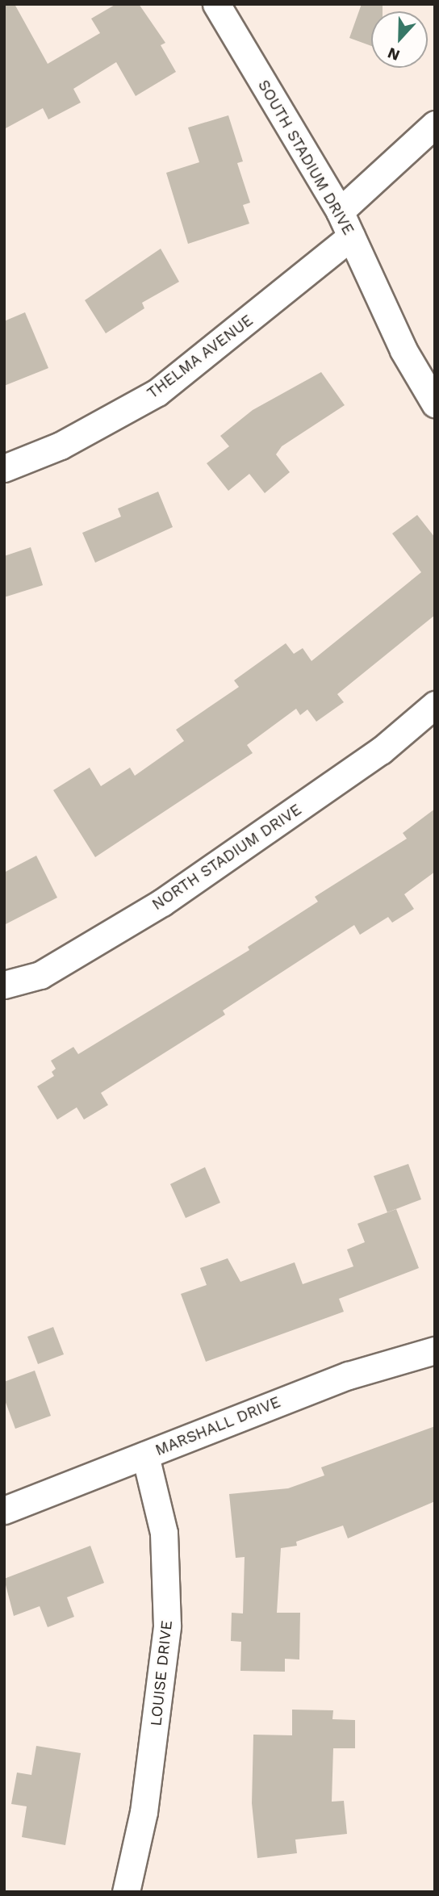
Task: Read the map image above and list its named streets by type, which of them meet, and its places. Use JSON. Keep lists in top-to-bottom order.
{
  "streets": {
    "street": [
      "SOUTH STADIUM DRIVE",
      "THELMA AVENUE",
      "NORTH STADIUM DRIVE",
      "MARSHALL DRIVE",
      "LOUISE DRIVE"
    ]
  },
  "crossings": [
    ["SOUTH STADIUM DRIVE", "THELMA AVENUE"],
    ["MARSHALL DRIVE", "LOUISE DRIVE"]
  ],
  "north": "bottom"
}
